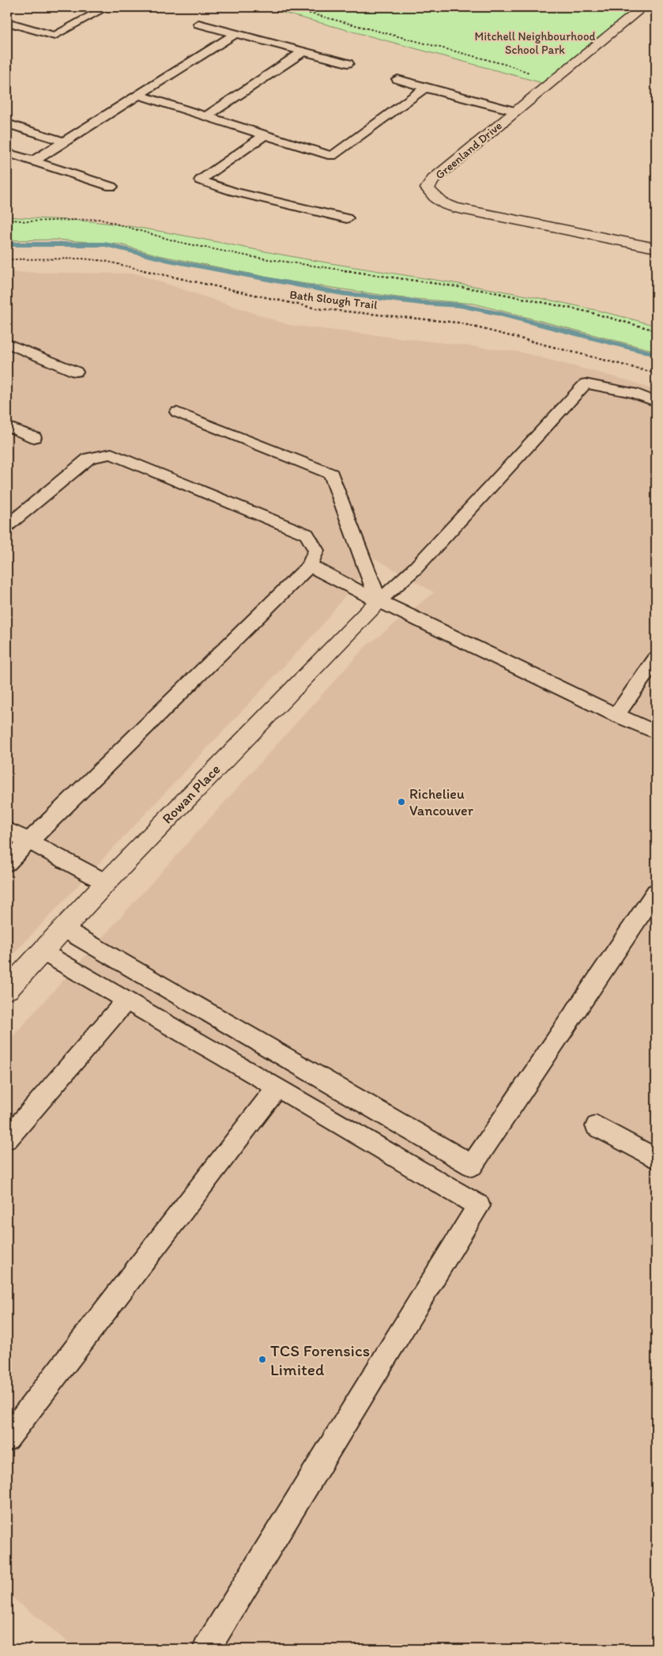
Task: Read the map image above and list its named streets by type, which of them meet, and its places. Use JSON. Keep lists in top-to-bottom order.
{
  "streets": {
    "street": ["Greenland Drive", "Rowan Place"],
    "path": ["Bath Slough Trail"]
  },
  "parks": ["Mitchell Neighbourhood School Park"],
  "places": ["Richelieu Vancouver", "TCS Forensics Limited"]
}
